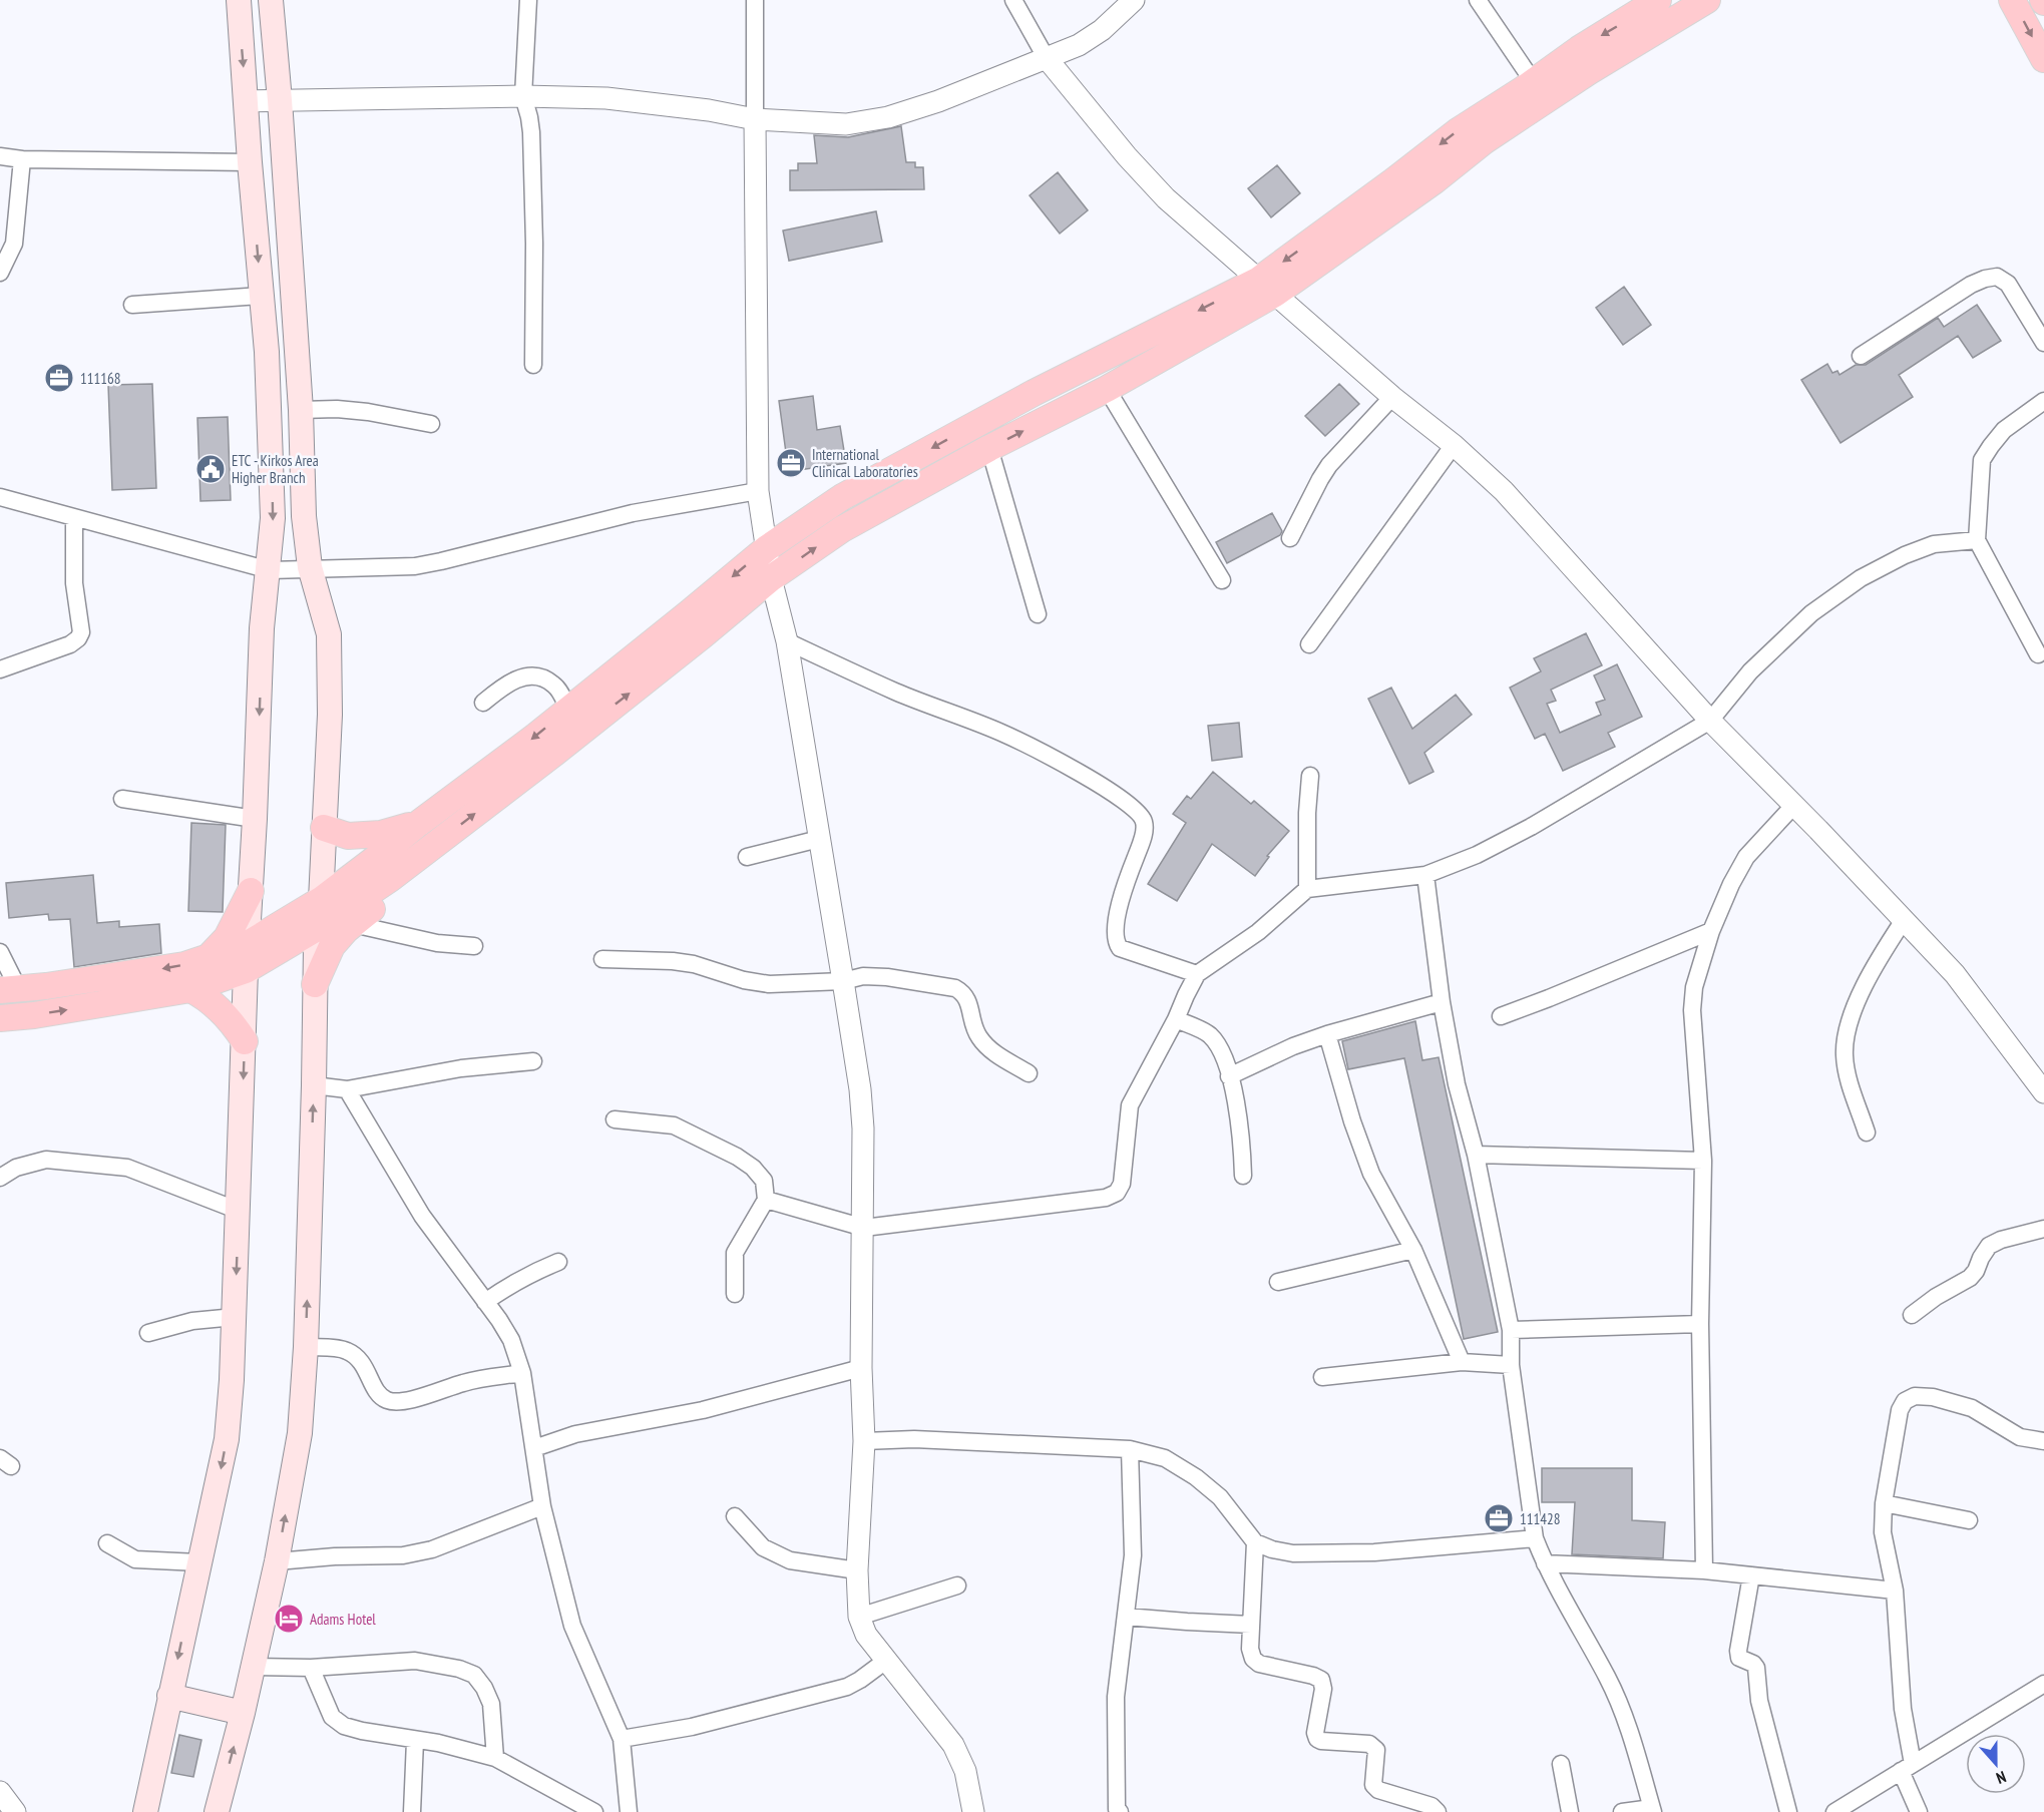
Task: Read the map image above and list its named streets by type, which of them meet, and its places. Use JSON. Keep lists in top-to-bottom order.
{
  "places": {
    "office": ["111168", "International Clinical Laboratories", "111428"],
    "public building": ["ETC - Kirkos Area Higher Branch"],
    "hotel": ["Adams Hotel"]
  },
  "north": "bottom"
}
